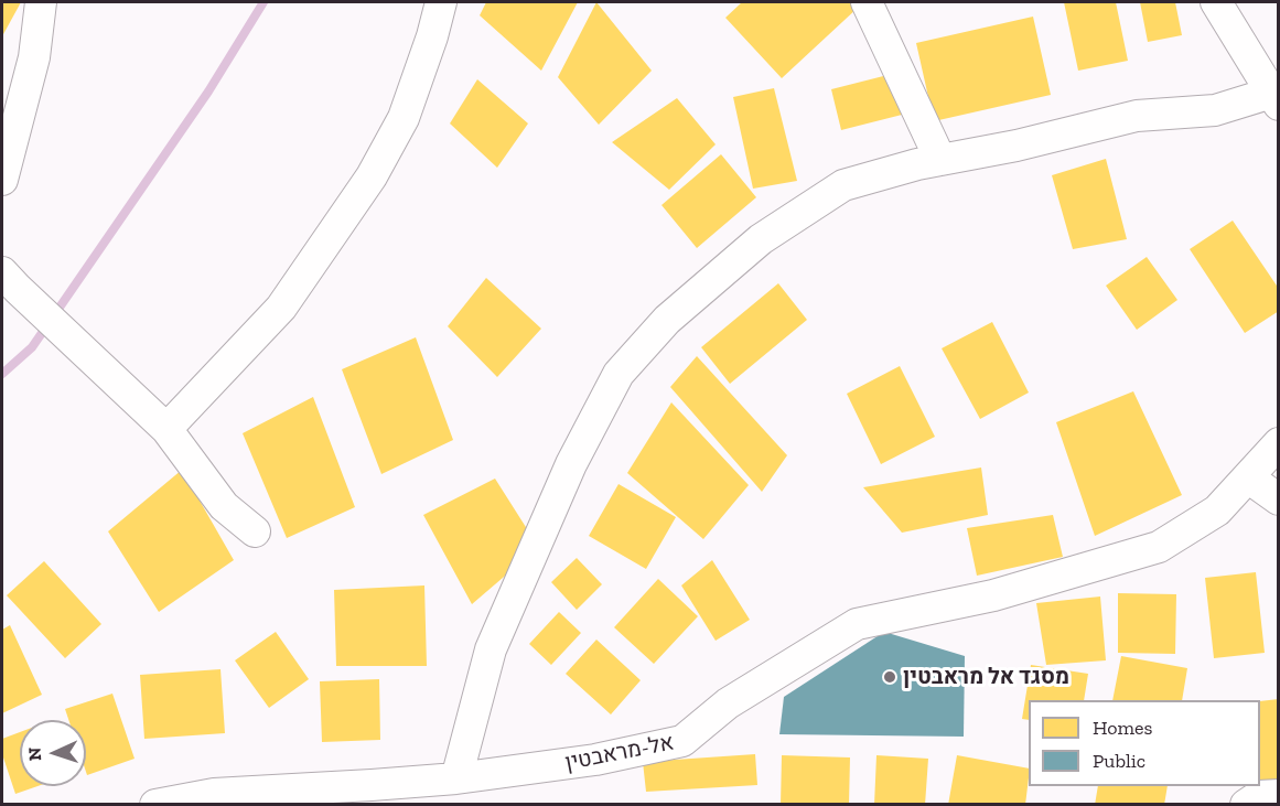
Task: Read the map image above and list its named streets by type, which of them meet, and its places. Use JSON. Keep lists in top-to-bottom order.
{
  "streets": {
    "street": ["אל-מראבטין"]
  },
  "places": ["מסגד אל מראבטין"],
  "legend": ["Homes", "Public"],
  "north": "left"
}
